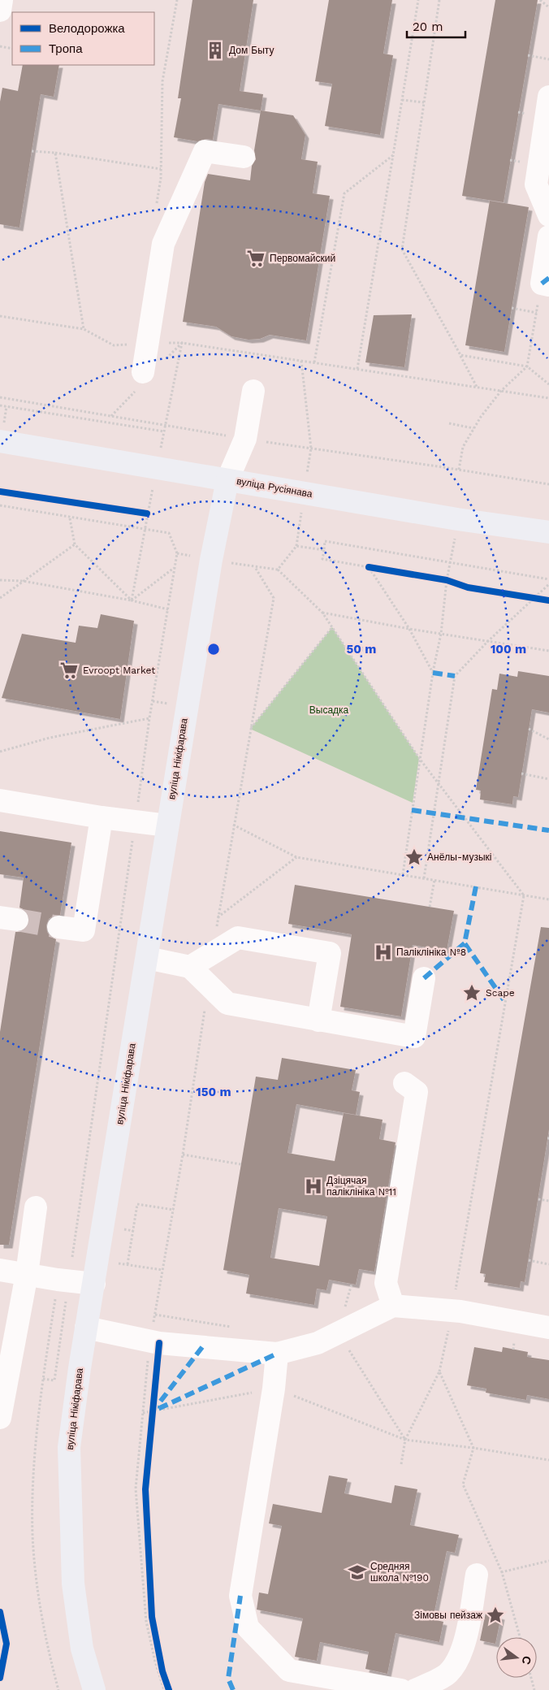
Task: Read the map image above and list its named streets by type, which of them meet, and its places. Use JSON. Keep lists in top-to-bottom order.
{
  "streets": {
    "main road": ["вуліца Русіянава", "вуліца Нікіфарава"]
  },
  "crossings": [
    ["вуліца Русіянава", "вуліца Нікіфарава"]
  ],
  "parks": ["Высадка"],
  "places": {
    "building": ["Дом Быту"],
    "supermarket": ["Первомайский", "Evroopt Market"],
    "place": ["Анёлы-музыкі", "Scape", "Зімовы пейзаж"],
    "hospital": ["Паліклініка №8", "Дзіцячая паліклініка №11"],
    "school or university": ["Средняя школа №190"]
  },
  "legend": ["Велодорожка", "Тропа"],
  "scale_bar": "20 m",
  "north": "right",
  "rings": ["50 m", "100 m", "150 m"]
}
